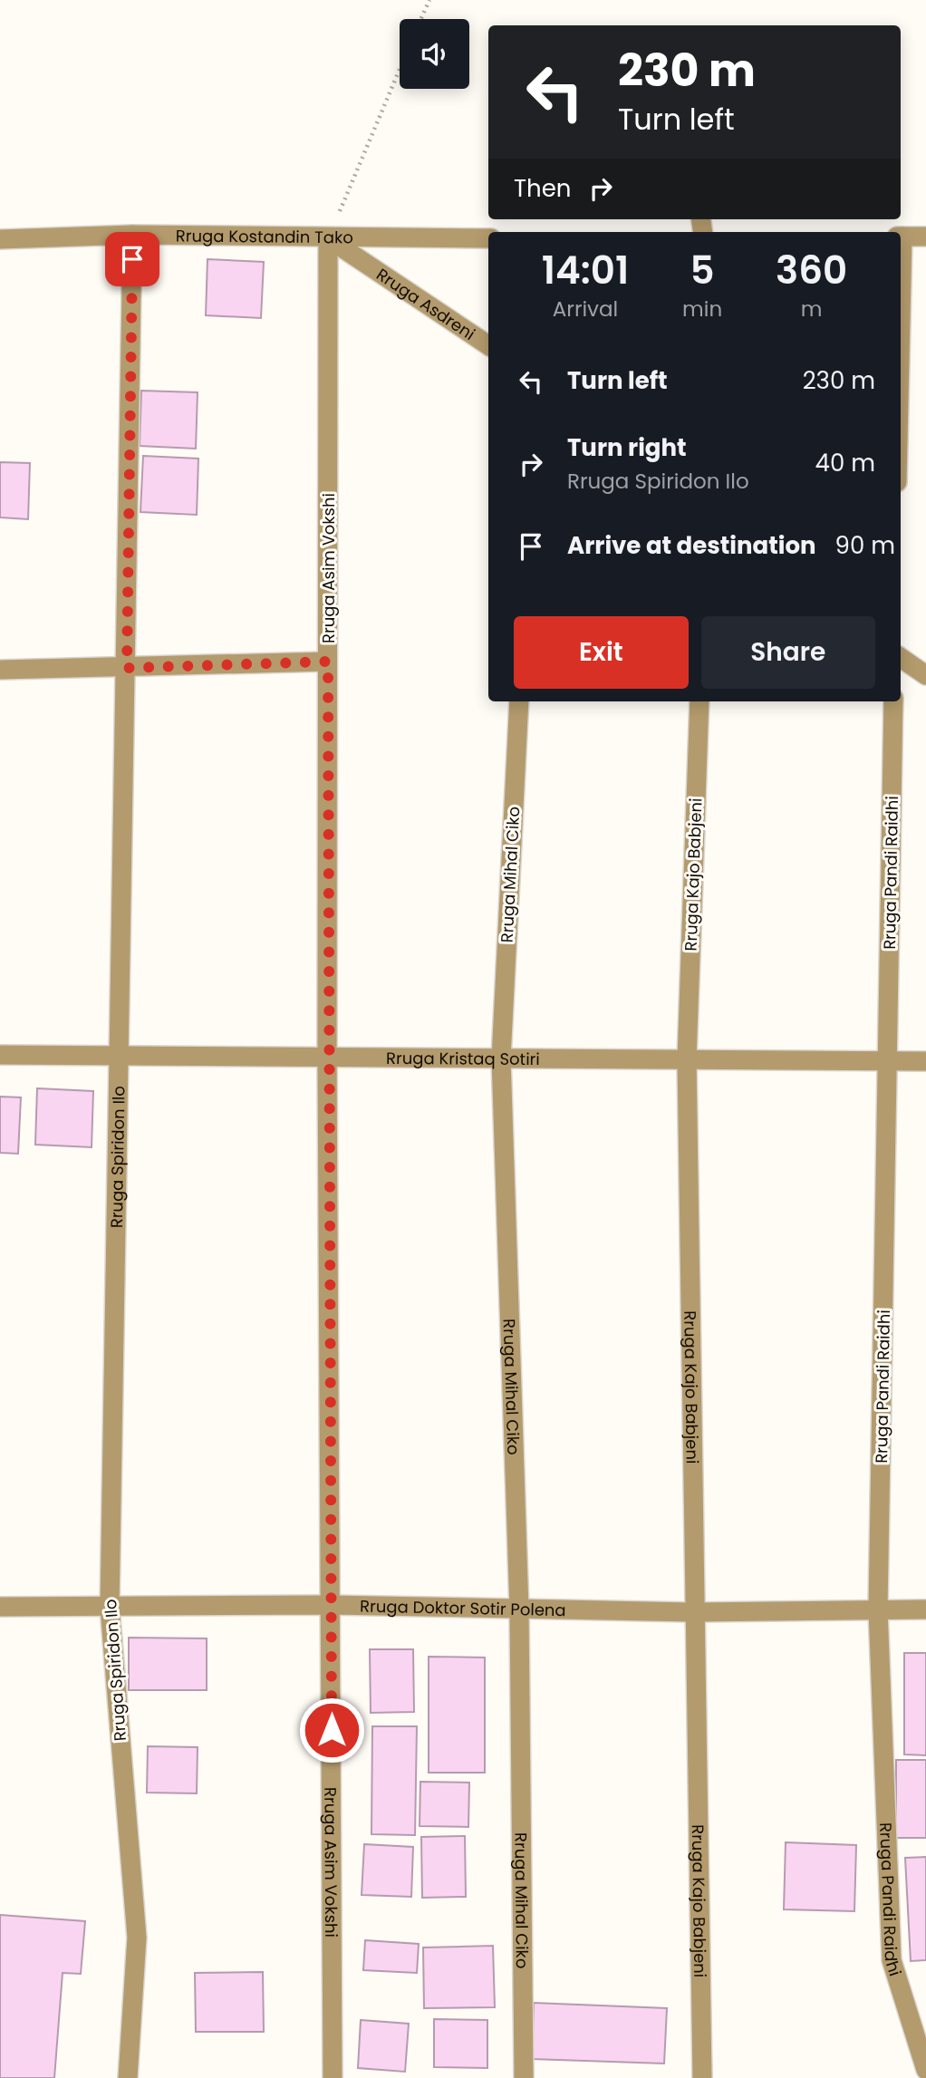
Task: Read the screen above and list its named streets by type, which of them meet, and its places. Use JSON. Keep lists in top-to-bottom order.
{
  "streets": {
    "street": [
      "Rruga Kostandin Tako",
      "Rruga Asdreni",
      "Rruga Asim Vokshi",
      "Rruga Pandi Raidhi",
      "Rruga Mihal Ciko",
      "Rruga Kajo Babjeni",
      "Rruga Kristaq Sotiri",
      "Rruga Spiridon Ilo",
      "Rruga Doktor Sotir Polena"
    ]
  },
  "crossings": [
    ["Rruga Kostandin Tako", "Rruga Asdreni"],
    ["Rruga Kostandin Tako", "Rruga Asim Vokshi"],
    ["Rruga Kostandin Tako", "Rruga Spiridon Ilo"],
    ["Rruga Asdreni", "Rruga Asim Vokshi"],
    ["Rruga Asim Vokshi", "Rruga Kristaq Sotiri"],
    ["Rruga Asim Vokshi", "Rruga Doktor Sotir Polena"],
    ["Rruga Pandi Raidhi", "Rruga Kristaq Sotiri"],
    ["Rruga Pandi Raidhi", "Rruga Doktor Sotir Polena"],
    ["Rruga Mihal Ciko", "Rruga Kristaq Sotiri"],
    ["Rruga Mihal Ciko", "Rruga Doktor Sotir Polena"],
    ["Rruga Kajo Babjeni", "Rruga Kristaq Sotiri"],
    ["Rruga Kajo Babjeni", "Rruga Doktor Sotir Polena"],
    ["Rruga Kristaq Sotiri", "Rruga Spiridon Ilo"],
    ["Rruga Spiridon Ilo", "Rruga Doktor Sotir Polena"]
  ],
  "page": {
    "turn": ["230 m", "Turn left"],
    "then": "Then",
    "eta": [
      "14:01",
      "Arrival",
      "5",
      "min",
      "360",
      "m"
    ],
    "list": [
      {
        "name": "Turn left",
        "value": "230 m"
      },
      {
        "name": "Turn right",
        "note": "Rruga Spiridon Ilo",
        "value": "40 m"
      },
      {
        "name": "Arrive at destination",
        "value": "90 m"
      }
    ],
    "buttons": ["Exit", "Share"]
  }
}
